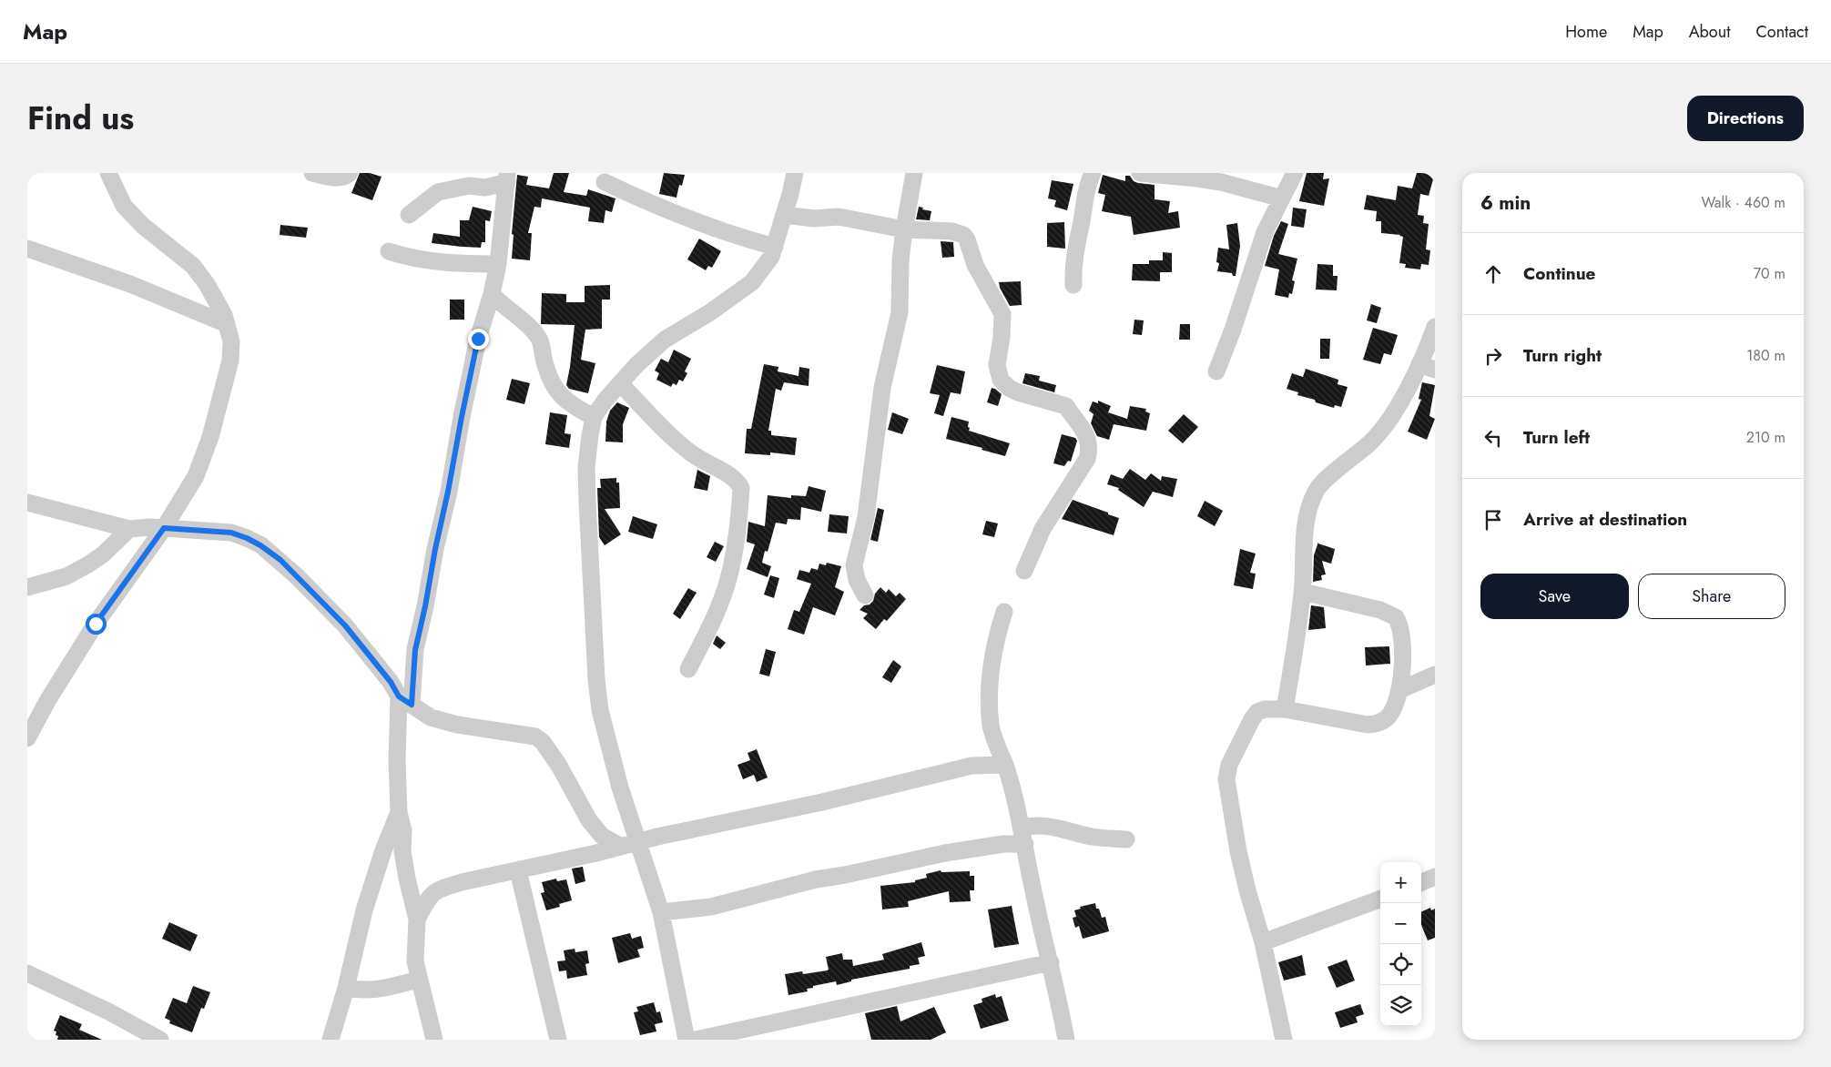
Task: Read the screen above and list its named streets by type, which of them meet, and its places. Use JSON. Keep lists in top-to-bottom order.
{
  "page": {
    "header": "Map",
    "nav": [
      "Home",
      "Map",
      "About",
      "Contact"
    ],
    "title": "Find us",
    "buttons": [
      "Directions",
      ["Save", "Share"]
    ],
    "heading": ["6 min", "Walk · 460 m"],
    "list": [
      ["Continue", "70 m"],
      ["Turn right", "180 m"],
      ["Turn left", "210 m"],
      "Arrive at destination"
    ],
    "map_buttons": ["+", "−"]
  }
}
